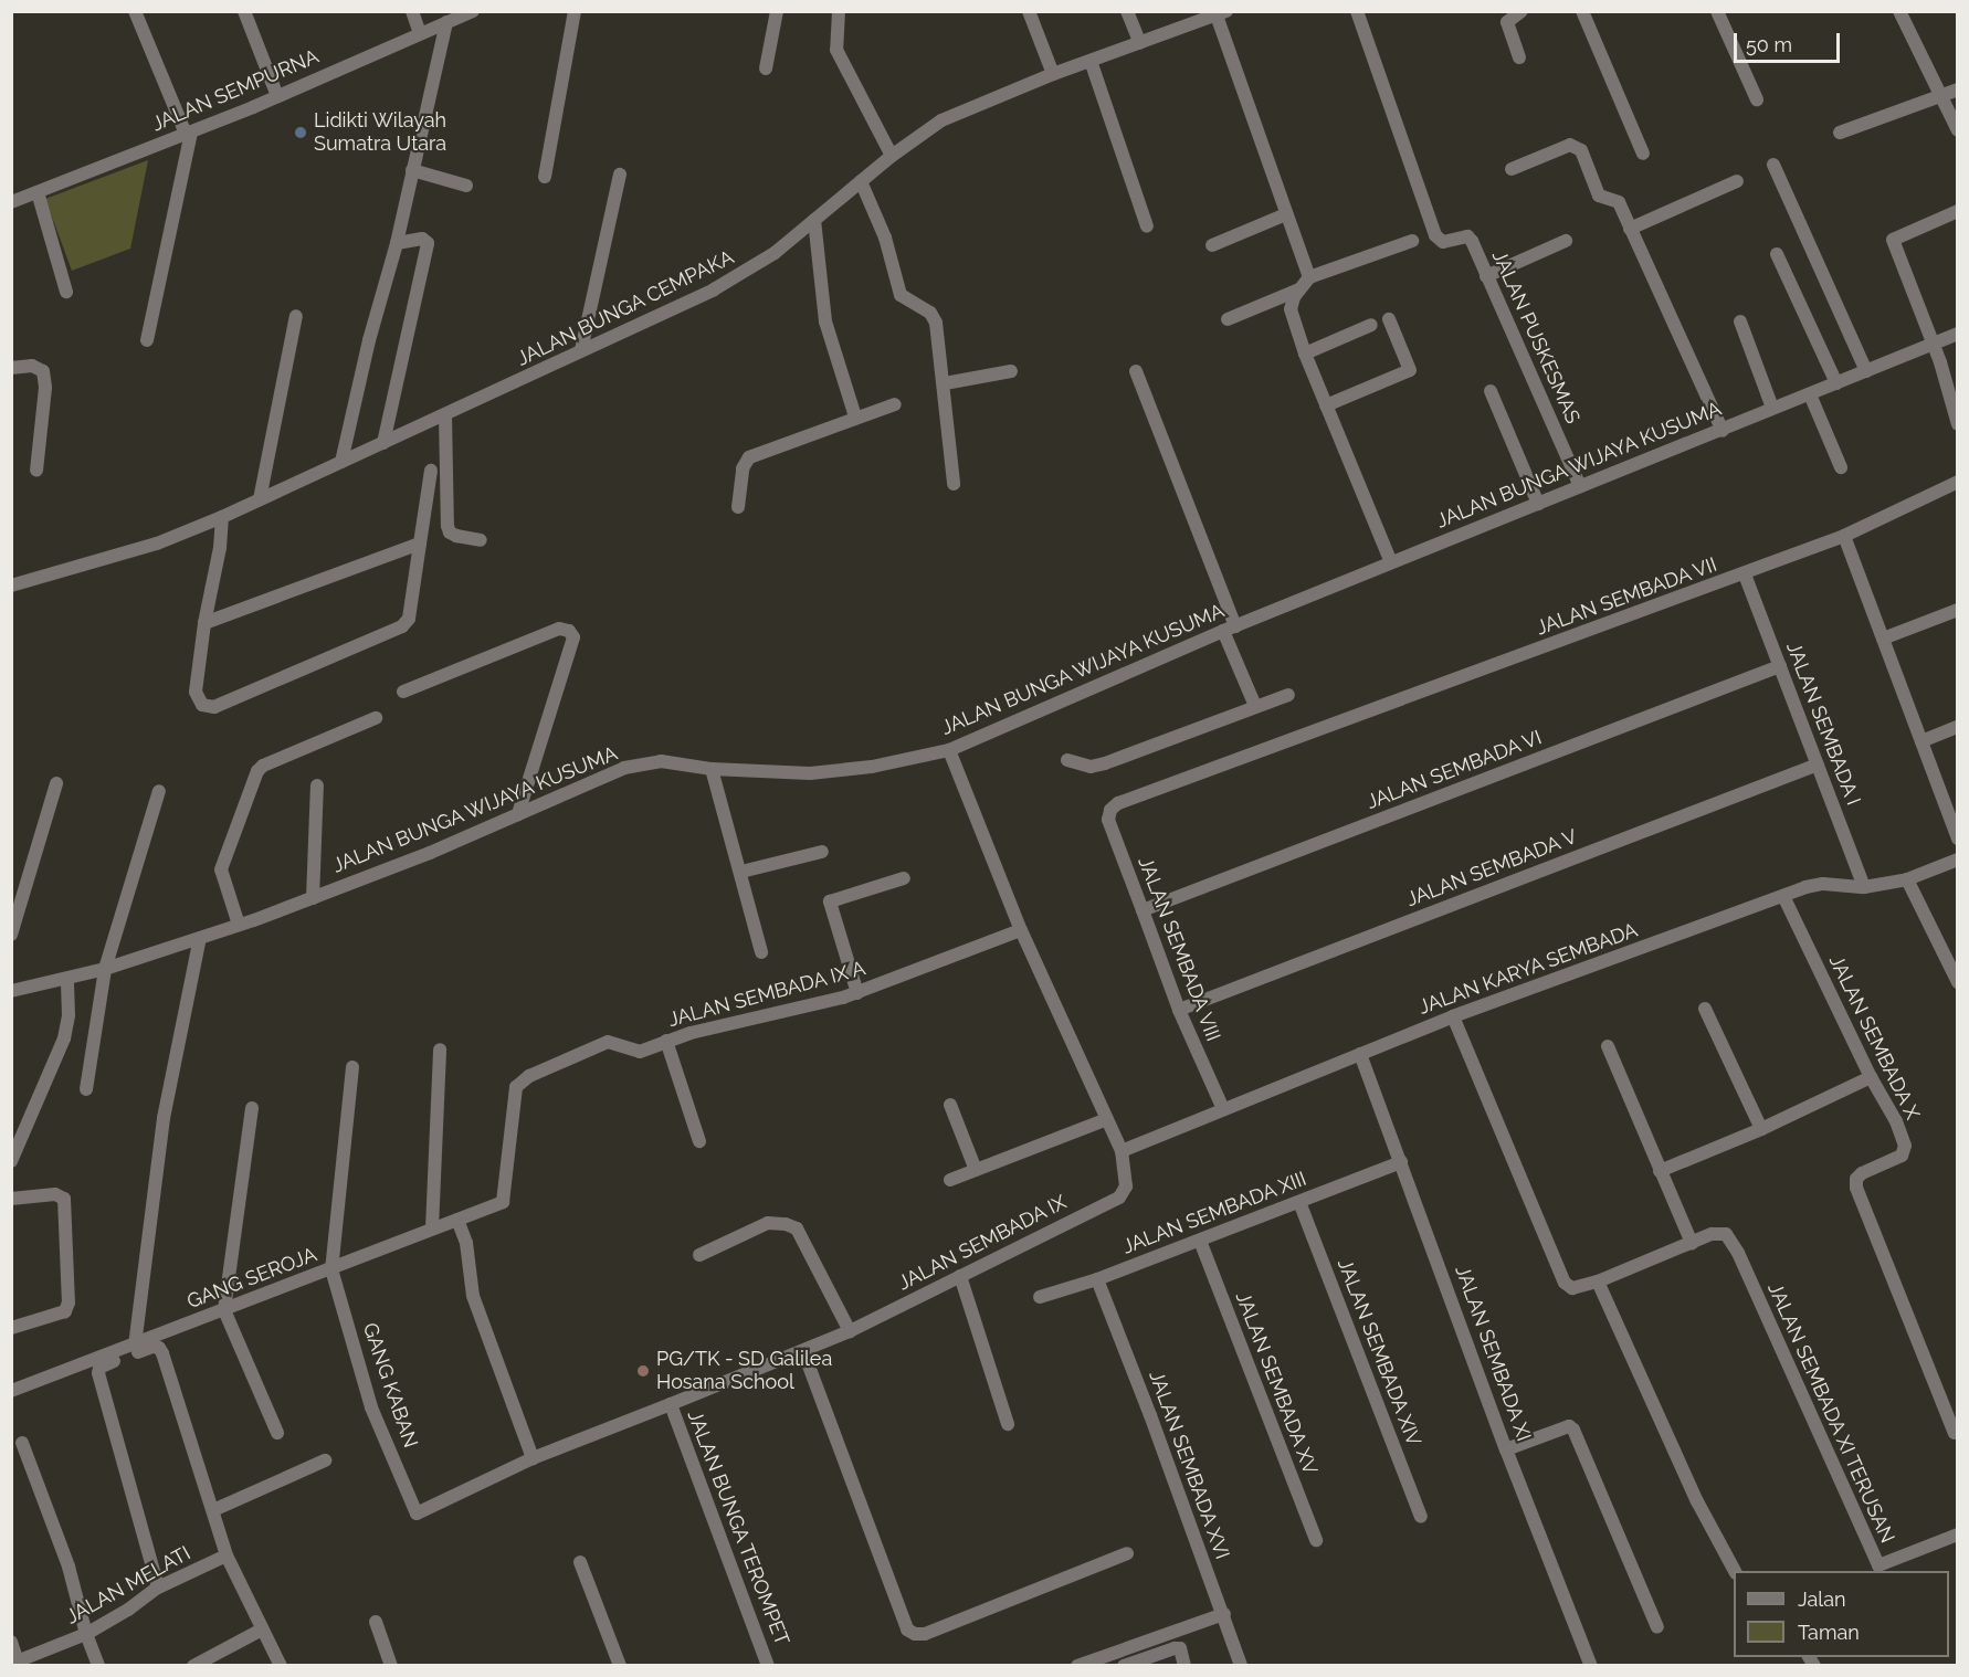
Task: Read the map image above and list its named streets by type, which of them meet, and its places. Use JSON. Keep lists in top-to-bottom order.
{
  "streets": {
    "street": [
      "JALAN SEMPURNA",
      "JALAN BUNGA CEMPAKA",
      "JALAN PUSKESMAS",
      "JALAN BUNGA WIJAYA KUSUMA",
      "JALAN SEMBADA VII",
      "JALAN SEMBADA I",
      "JALAN SEMBADA VI",
      "JALAN SEMBADA V",
      "JALAN SEMBADA VIII",
      "JALAN KARYA SEMBADA",
      "JALAN SEMBADA IX A",
      "JALAN SEMBADA X",
      "JALAN SEMBADA XIII",
      "JALAN SEMBADA IX",
      "GANG SEROJA",
      "JALAN SEMBADA XIV",
      "JALAN SEMBADA XI",
      "JALAN SEMBADA XV",
      "GANG KABAN",
      "JALAN SEMBADA XI TERUSAN",
      "JALAN SEMBADA XVI",
      "JALAN BUNGA TEROMPET",
      "JALAN MELATI"
    ]
  },
  "crossings": [
    ["JALAN PUSKESMAS", "JALAN BUNGA WIJAYA KUSUMA"],
    ["JALAN BUNGA WIJAYA KUSUMA", "JALAN SEMBADA IX"],
    ["JALAN SEMBADA VII", "JALAN SEMBADA I"],
    ["JALAN SEMBADA VII", "JALAN SEMBADA VIII"],
    ["JALAN SEMBADA I", "JALAN SEMBADA VI"],
    ["JALAN SEMBADA I", "JALAN SEMBADA V"],
    ["JALAN SEMBADA I", "JALAN KARYA SEMBADA"],
    ["JALAN SEMBADA VI", "JALAN SEMBADA VIII"],
    ["JALAN SEMBADA V", "JALAN SEMBADA VIII"],
    ["JALAN SEMBADA VIII", "JALAN KARYA SEMBADA"],
    ["JALAN KARYA SEMBADA", "JALAN SEMBADA X"],
    ["JALAN KARYA SEMBADA", "JALAN SEMBADA IX"],
    ["JALAN KARYA SEMBADA", "JALAN SEMBADA XI"],
    ["JALAN SEMBADA IX A", "JALAN SEMBADA IX"],
    ["JALAN SEMBADA IX A", "GANG SEROJA"],
    ["JALAN SEMBADA XIII", "JALAN SEMBADA XIV"],
    ["JALAN SEMBADA XIII", "JALAN SEMBADA XI"],
    ["JALAN SEMBADA XIII", "JALAN SEMBADA XV"],
    ["JALAN SEMBADA XIII", "JALAN SEMBADA XVI"],
    ["JALAN SEMBADA IX", "GANG KABAN"],
    ["JALAN SEMBADA IX", "JALAN BUNGA TEROMPET"],
    ["GANG SEROJA", "GANG KABAN"]
  ],
  "places": ["Lidikti Wilayah Sumatra Utara", "PG/TK - SD Galilea Hosana School"],
  "legend": ["Jalan", "Taman"],
  "scale_bar": "50 m"
}
